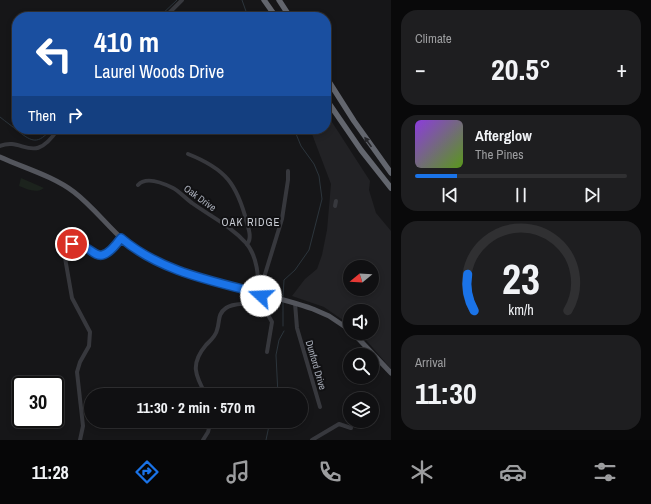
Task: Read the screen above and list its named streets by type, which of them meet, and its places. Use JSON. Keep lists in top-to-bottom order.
{
  "streets": {
    "street": ["Oak Drive", "Dunford Drive"]
  },
  "districts": ["OAK RIDGE"],
  "north": "left",
  "page": {
    "tile": [
      "Climate",
      ["Arrival", "11:30"]
    ],
    "turn": ["410 m", "Laurel Woods Drive"],
    "heat": ["−", "20.5°", "+"],
    "then": "Then",
    "song": ["Afterglow", "The Pines"],
    "limit": "30",
    "trip": "11:30 · 2 min · 570 m",
    "tabs": "11:28",
    "gauge": ["23", "km/h"]
  }
}
